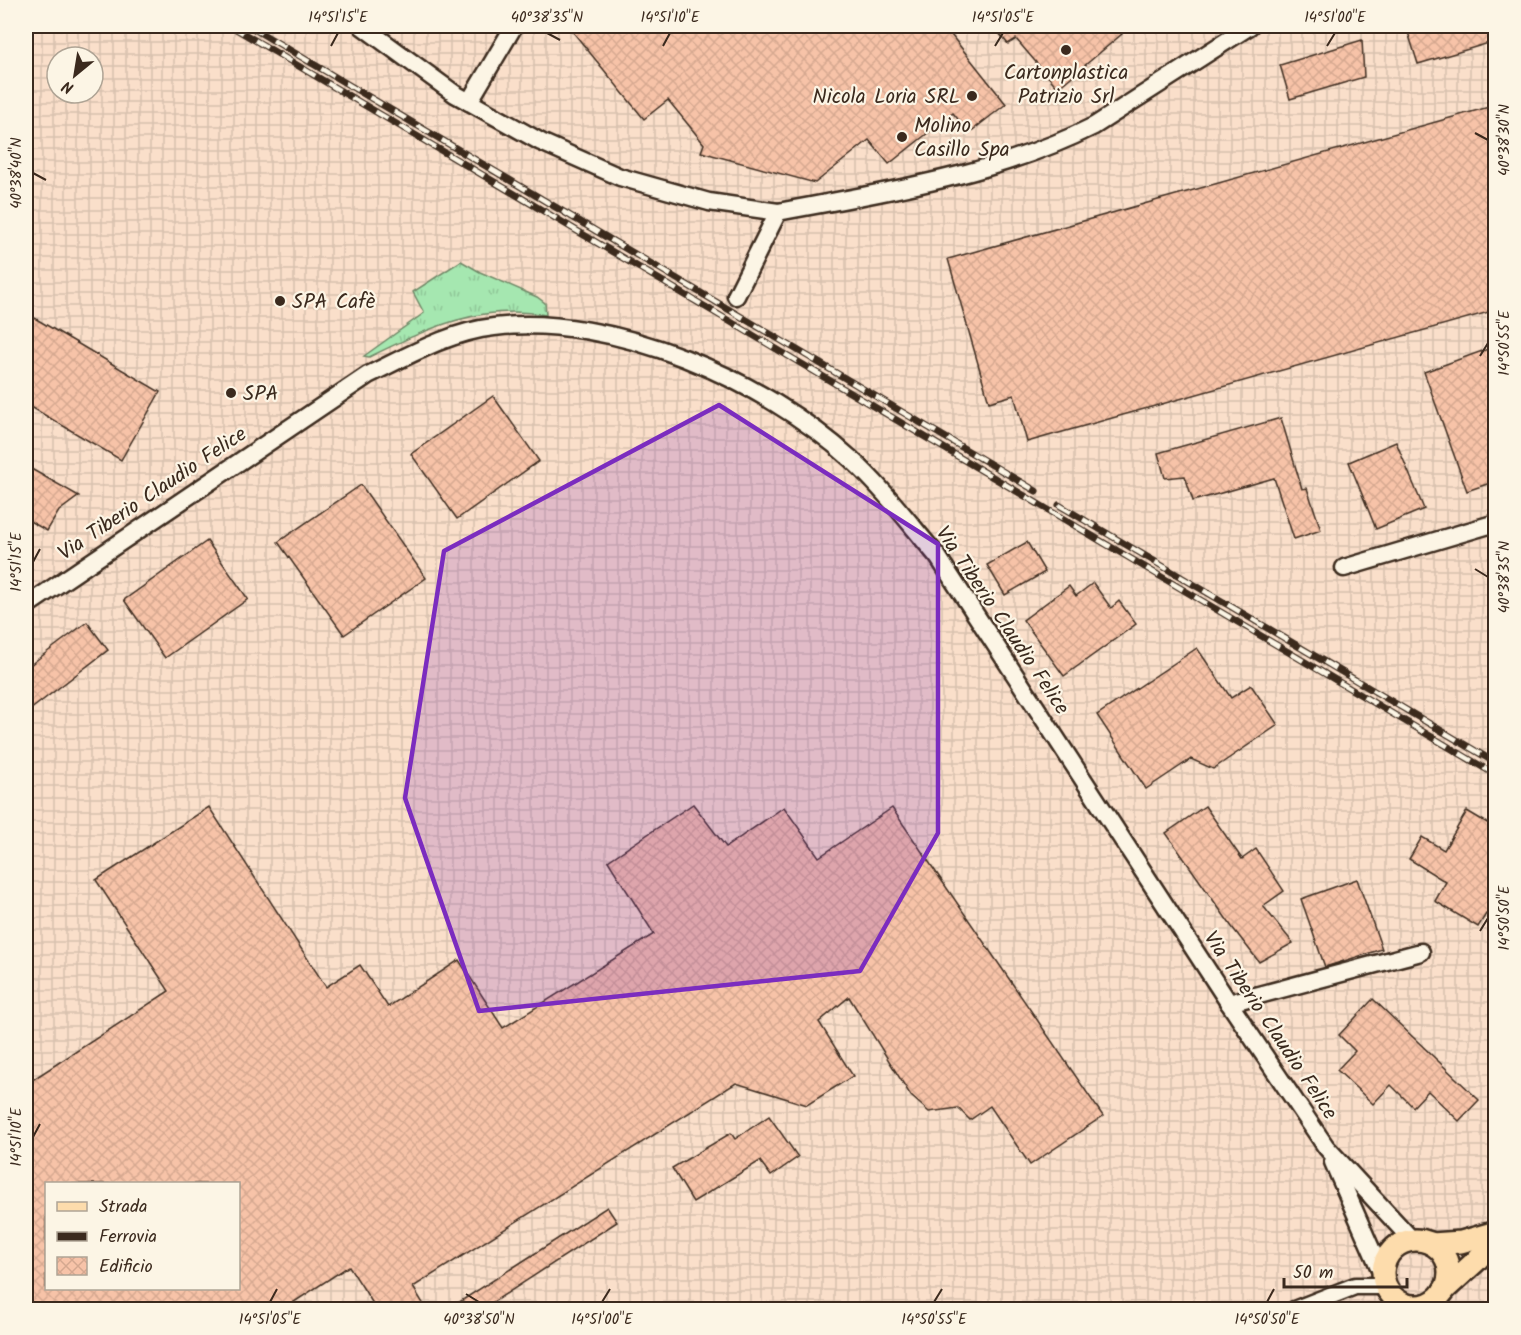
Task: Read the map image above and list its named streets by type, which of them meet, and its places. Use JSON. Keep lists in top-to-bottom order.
{
  "streets": {
    "street": ["Via Tiberio Claudio Felice"]
  },
  "places": [
    "Cartonplastica Patrizio Srl",
    "Nicola Loria SRL",
    "Molino Casillo Spa",
    "SPA Cafè",
    "SPA"
  ],
  "legend": ["Strada", "Ferrovia", "Edificio"],
  "scale_bar": "50 m",
  "north": "bottom left",
  "coordinates": [
    "14°51'15\"E",
    "40°38'35\"N",
    "14°51'10\"E",
    "14°51'05\"E",
    "14°51'00\"E",
    "40°38'30\"N",
    "40°38'40\"N",
    "14°50'55\"E",
    "14°50'50\"E",
    "40°38'50\"N"
  ]
}
